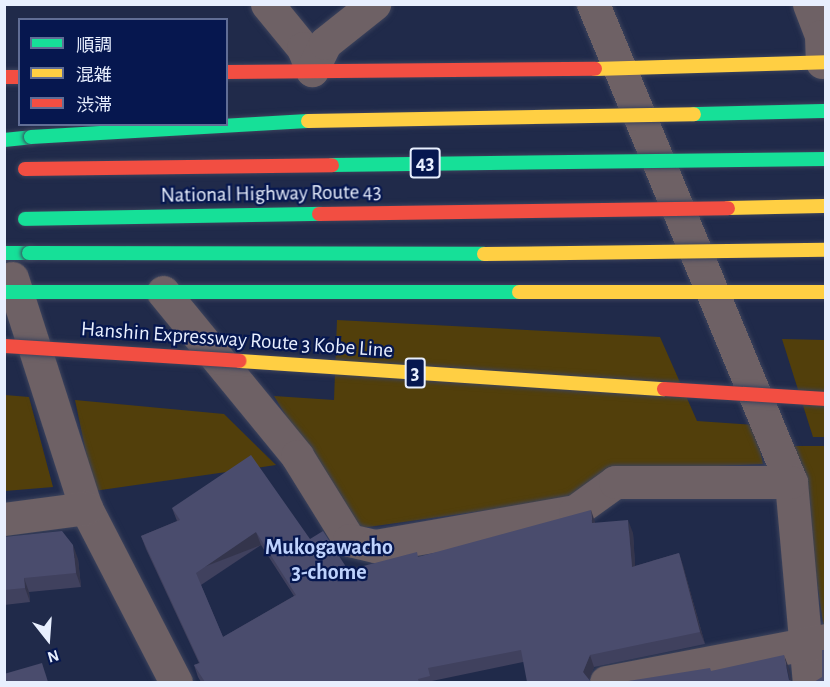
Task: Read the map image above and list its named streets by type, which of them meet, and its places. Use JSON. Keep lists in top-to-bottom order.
{
  "streets": {
    "highway": [
      "43",
      "National Highway Route 43",
      "Hanshin Expressway Route 3 Kobe Line",
      "3"
    ]
  },
  "districts": ["Mukogawacho 3-chome"],
  "legend": ["順調", "混雑", "渋滞"],
  "north": "bottom"
}
